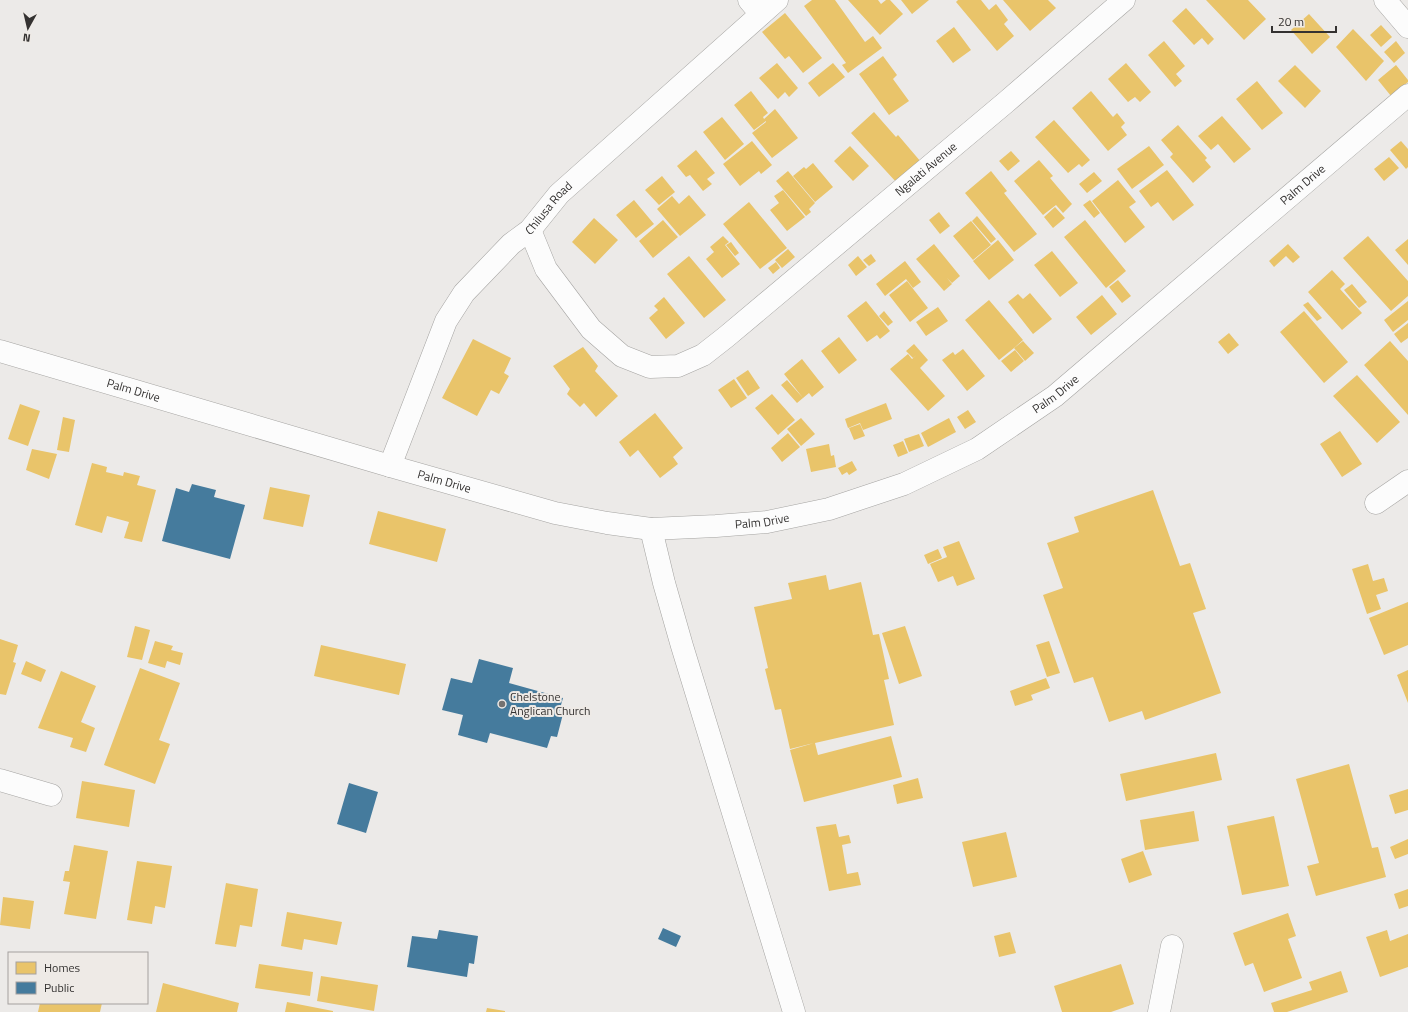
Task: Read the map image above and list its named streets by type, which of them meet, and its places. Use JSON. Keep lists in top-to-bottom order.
{
  "streets": {
    "street": ["Ngalati Avenue", "Palm Drive", "Chilusa Road"]
  },
  "crossings": [
    ["Ngalati Avenue", "Chilusa Road"],
    ["Palm Drive", "Chilusa Road"]
  ],
  "places": ["Chelstone Anglican Church"],
  "legend": ["Homes", "Public"],
  "scale_bar": "20 m",
  "north": "bottom"
}
